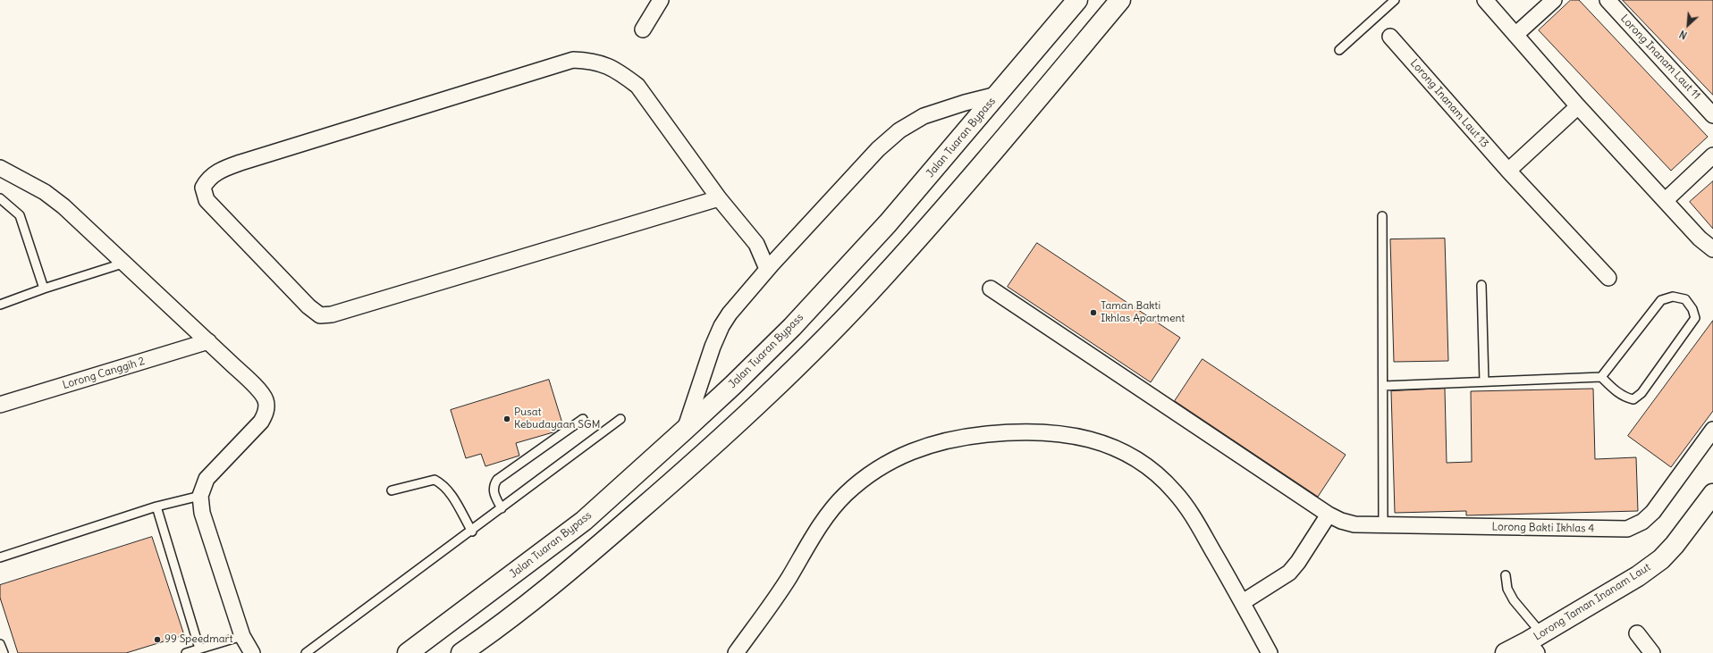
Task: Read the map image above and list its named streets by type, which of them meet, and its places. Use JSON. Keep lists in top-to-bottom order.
{
  "streets": {
    "main road": ["Jalan Tuaran Bypass", "Lorong Taman Inanam Laut"],
    "street": [
      "Lorong Inanam Laut 11",
      "Lorong Inanam Laut 13",
      "Lorong Canggih 2",
      "Lorong Bakti Ikhlas 4"
    ]
  },
  "places": ["Taman Bakti Ikhlas Apartment", "Pusat Kebudayaan SGM", "99 Speedmart"],
  "north": "bottom left"
}
